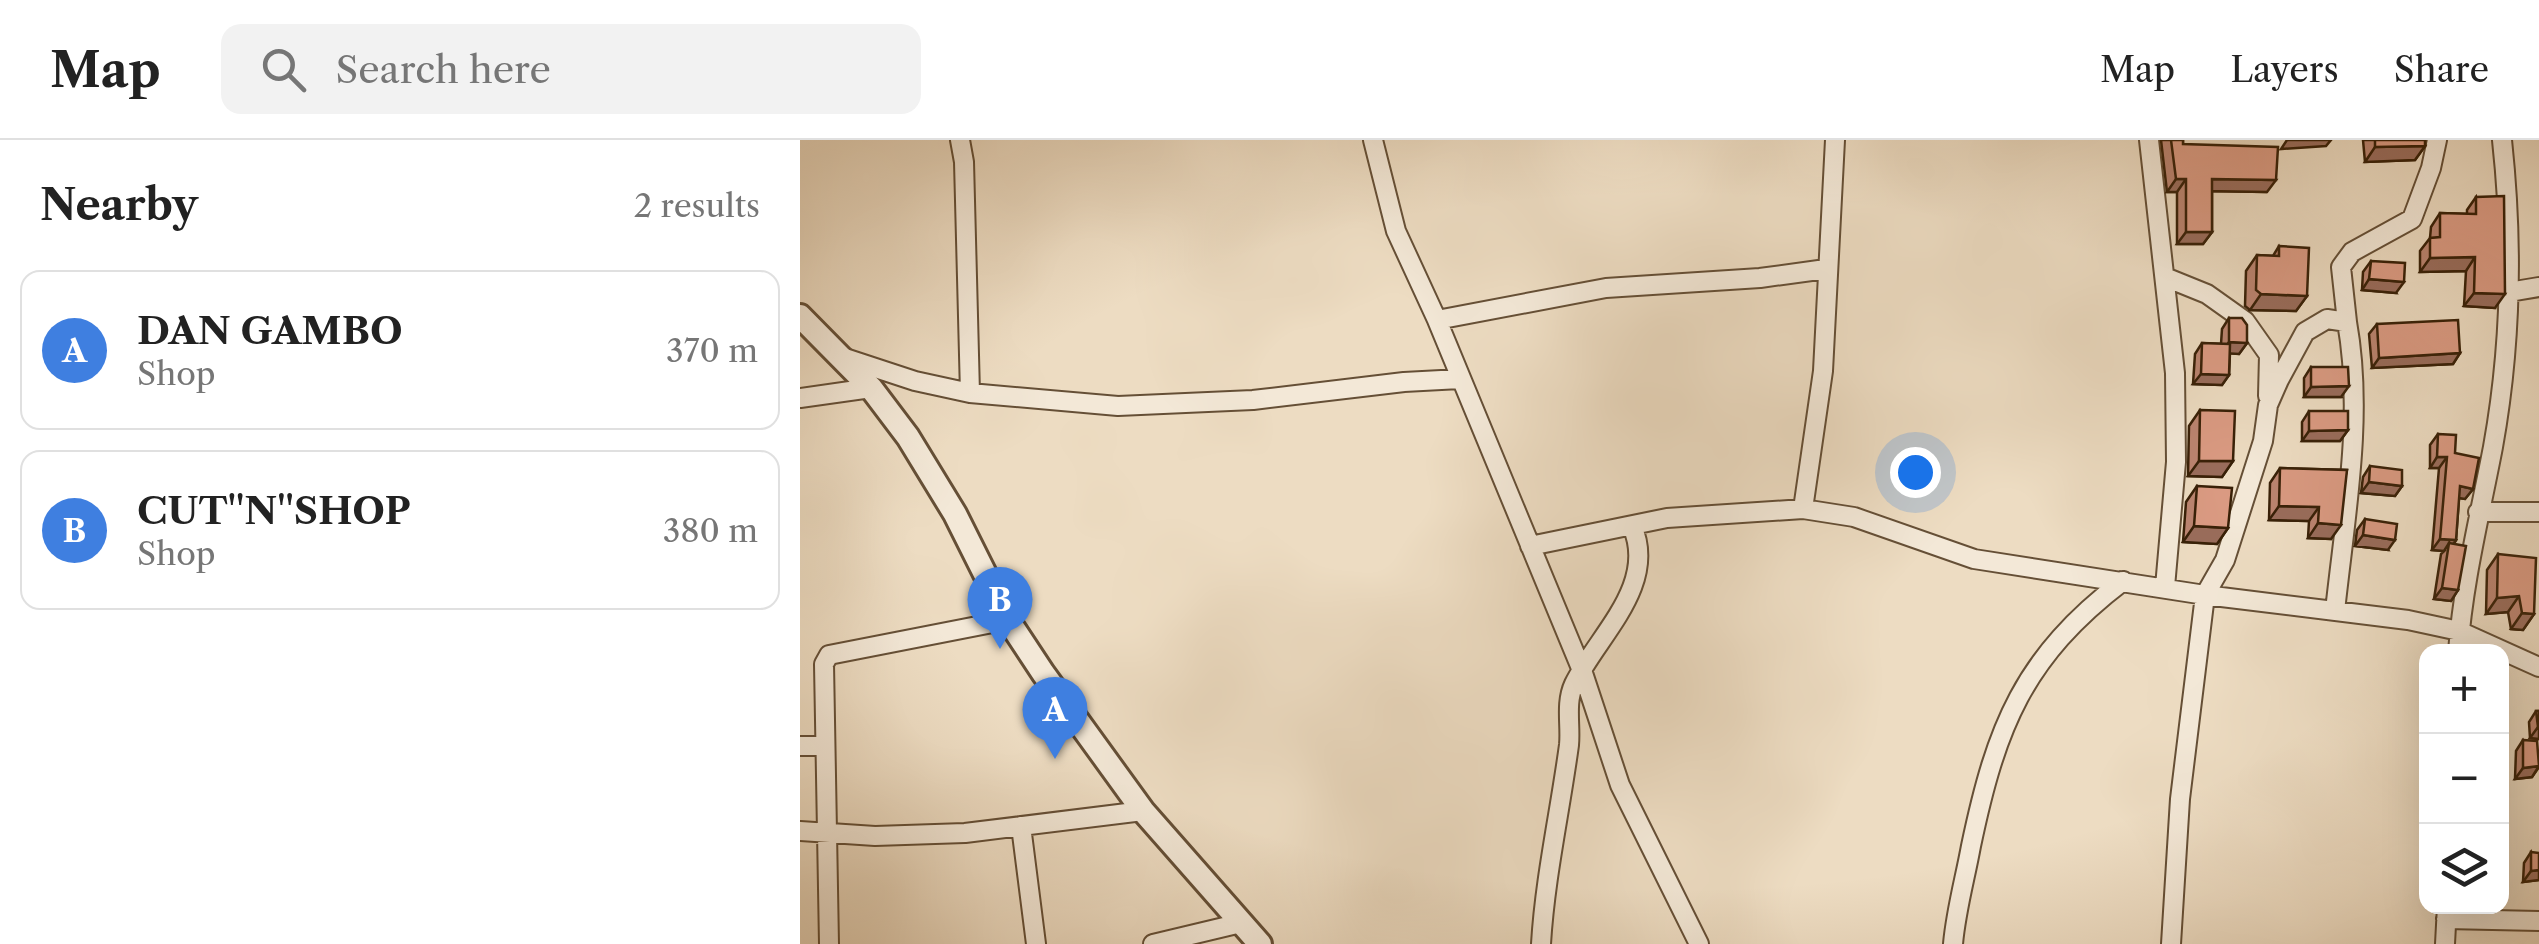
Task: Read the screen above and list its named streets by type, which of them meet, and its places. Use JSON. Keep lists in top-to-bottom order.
{
  "page": {
    "header": "Map",
    "search": "Search here",
    "nav": ["Map", "Layers", "Share"],
    "heading": ["Nearby", "2 results"],
    "list": [
      {
        "mark": "A",
        "name": "DAN GAMBO",
        "note": "Shop",
        "value": "370 m"
      },
      {
        "mark": "B",
        "name": "CUT''N''SHOP",
        "note": "Shop",
        "value": "380 m"
      }
    ],
    "pins": ["B", "A"],
    "map_buttons": ["+", "−"]
  }
}
